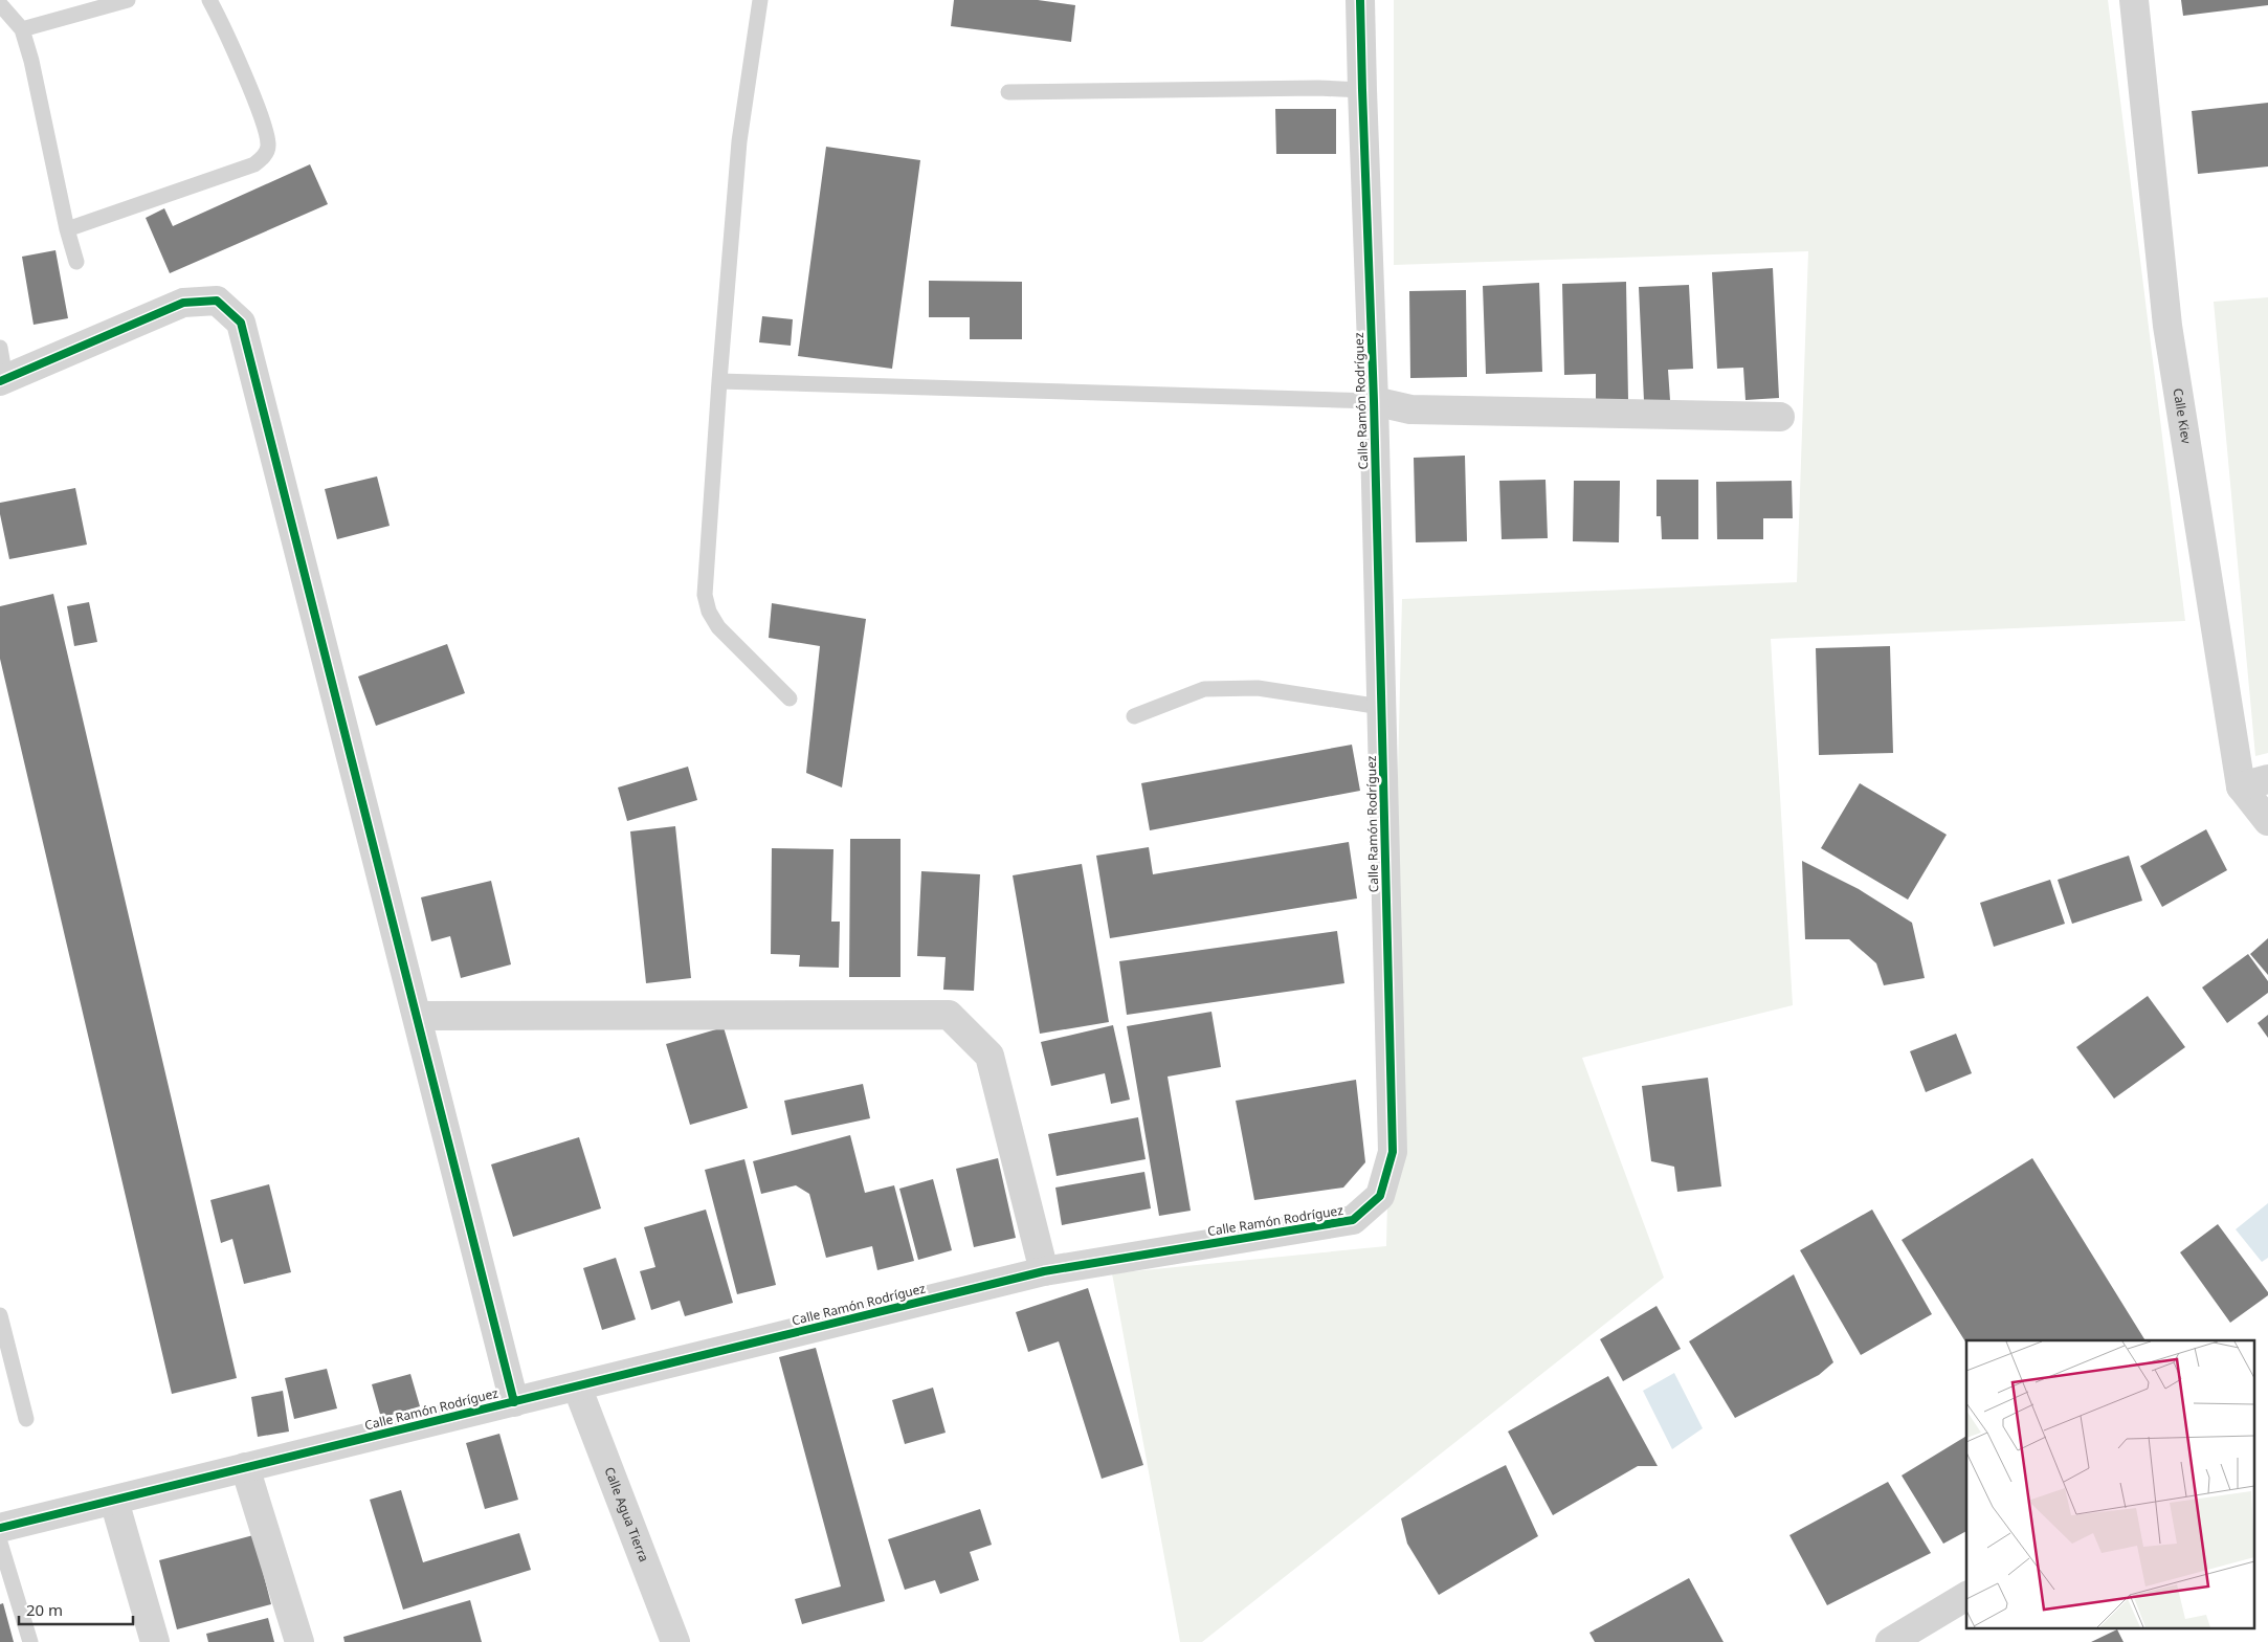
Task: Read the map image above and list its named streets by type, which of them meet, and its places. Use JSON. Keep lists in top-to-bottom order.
{
  "streets": {
    "street": ["Calle Ramón Rodríguez", "Calle Kiev", "Calle Agua Tierra"]
  },
  "crossings": [
    ["Calle Ramón Rodríguez", "Calle Agua Tierra"]
  ],
  "scale_bar": "20 m"
}
